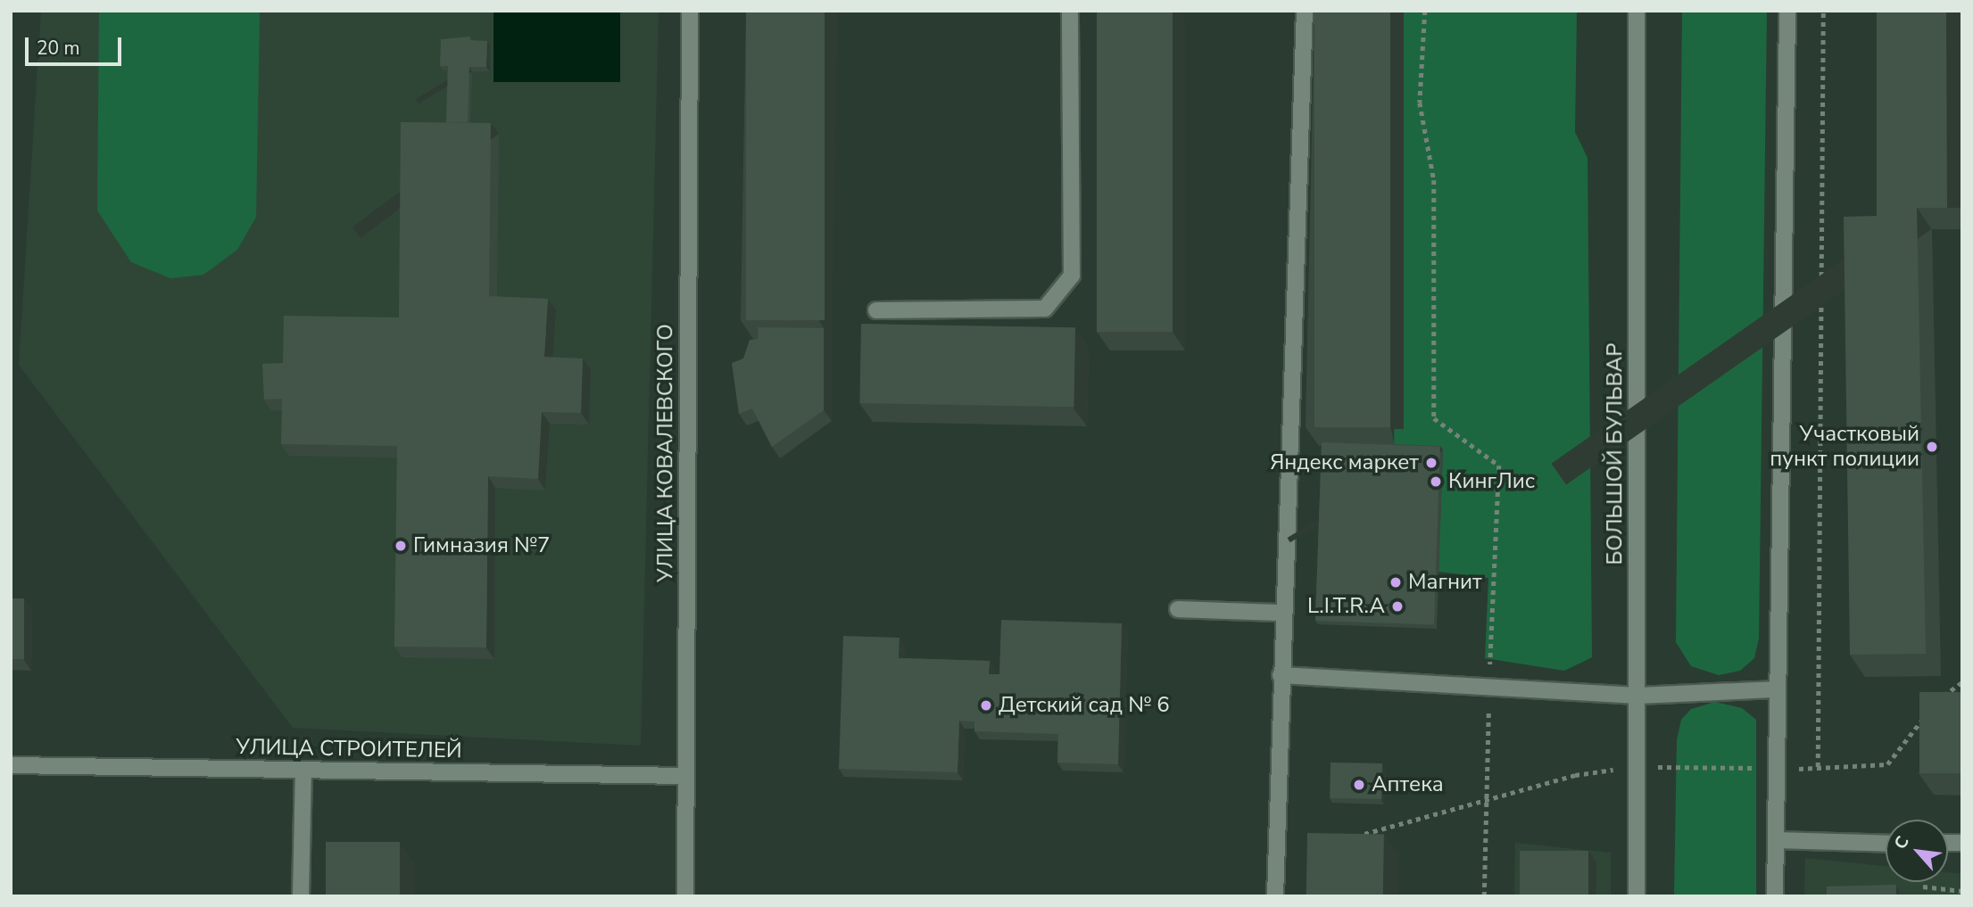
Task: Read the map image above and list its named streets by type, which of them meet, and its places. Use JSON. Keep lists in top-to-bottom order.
{
  "streets": {
    "street": ["УЛИЦА КОВАЛЕВСКОГО", "БОЛЬШОЙ БУЛЬВАР", "УЛИЦА СТРОИТЕЛЕЙ"]
  },
  "crossings": [
    ["УЛИЦА КОВАЛЕВСКОГО", "УЛИЦА СТРОИТЕЛЕЙ"]
  ],
  "places": [
    "Участковый пункт полиции",
    "Яндекс маркет",
    "КингЛис",
    "Гимназия №7",
    "Магнит",
    "L.I.T.R.A",
    "Детский сад № 6",
    "Аптека"
  ],
  "scale_bar": "20 m",
  "north": "top left"
}
